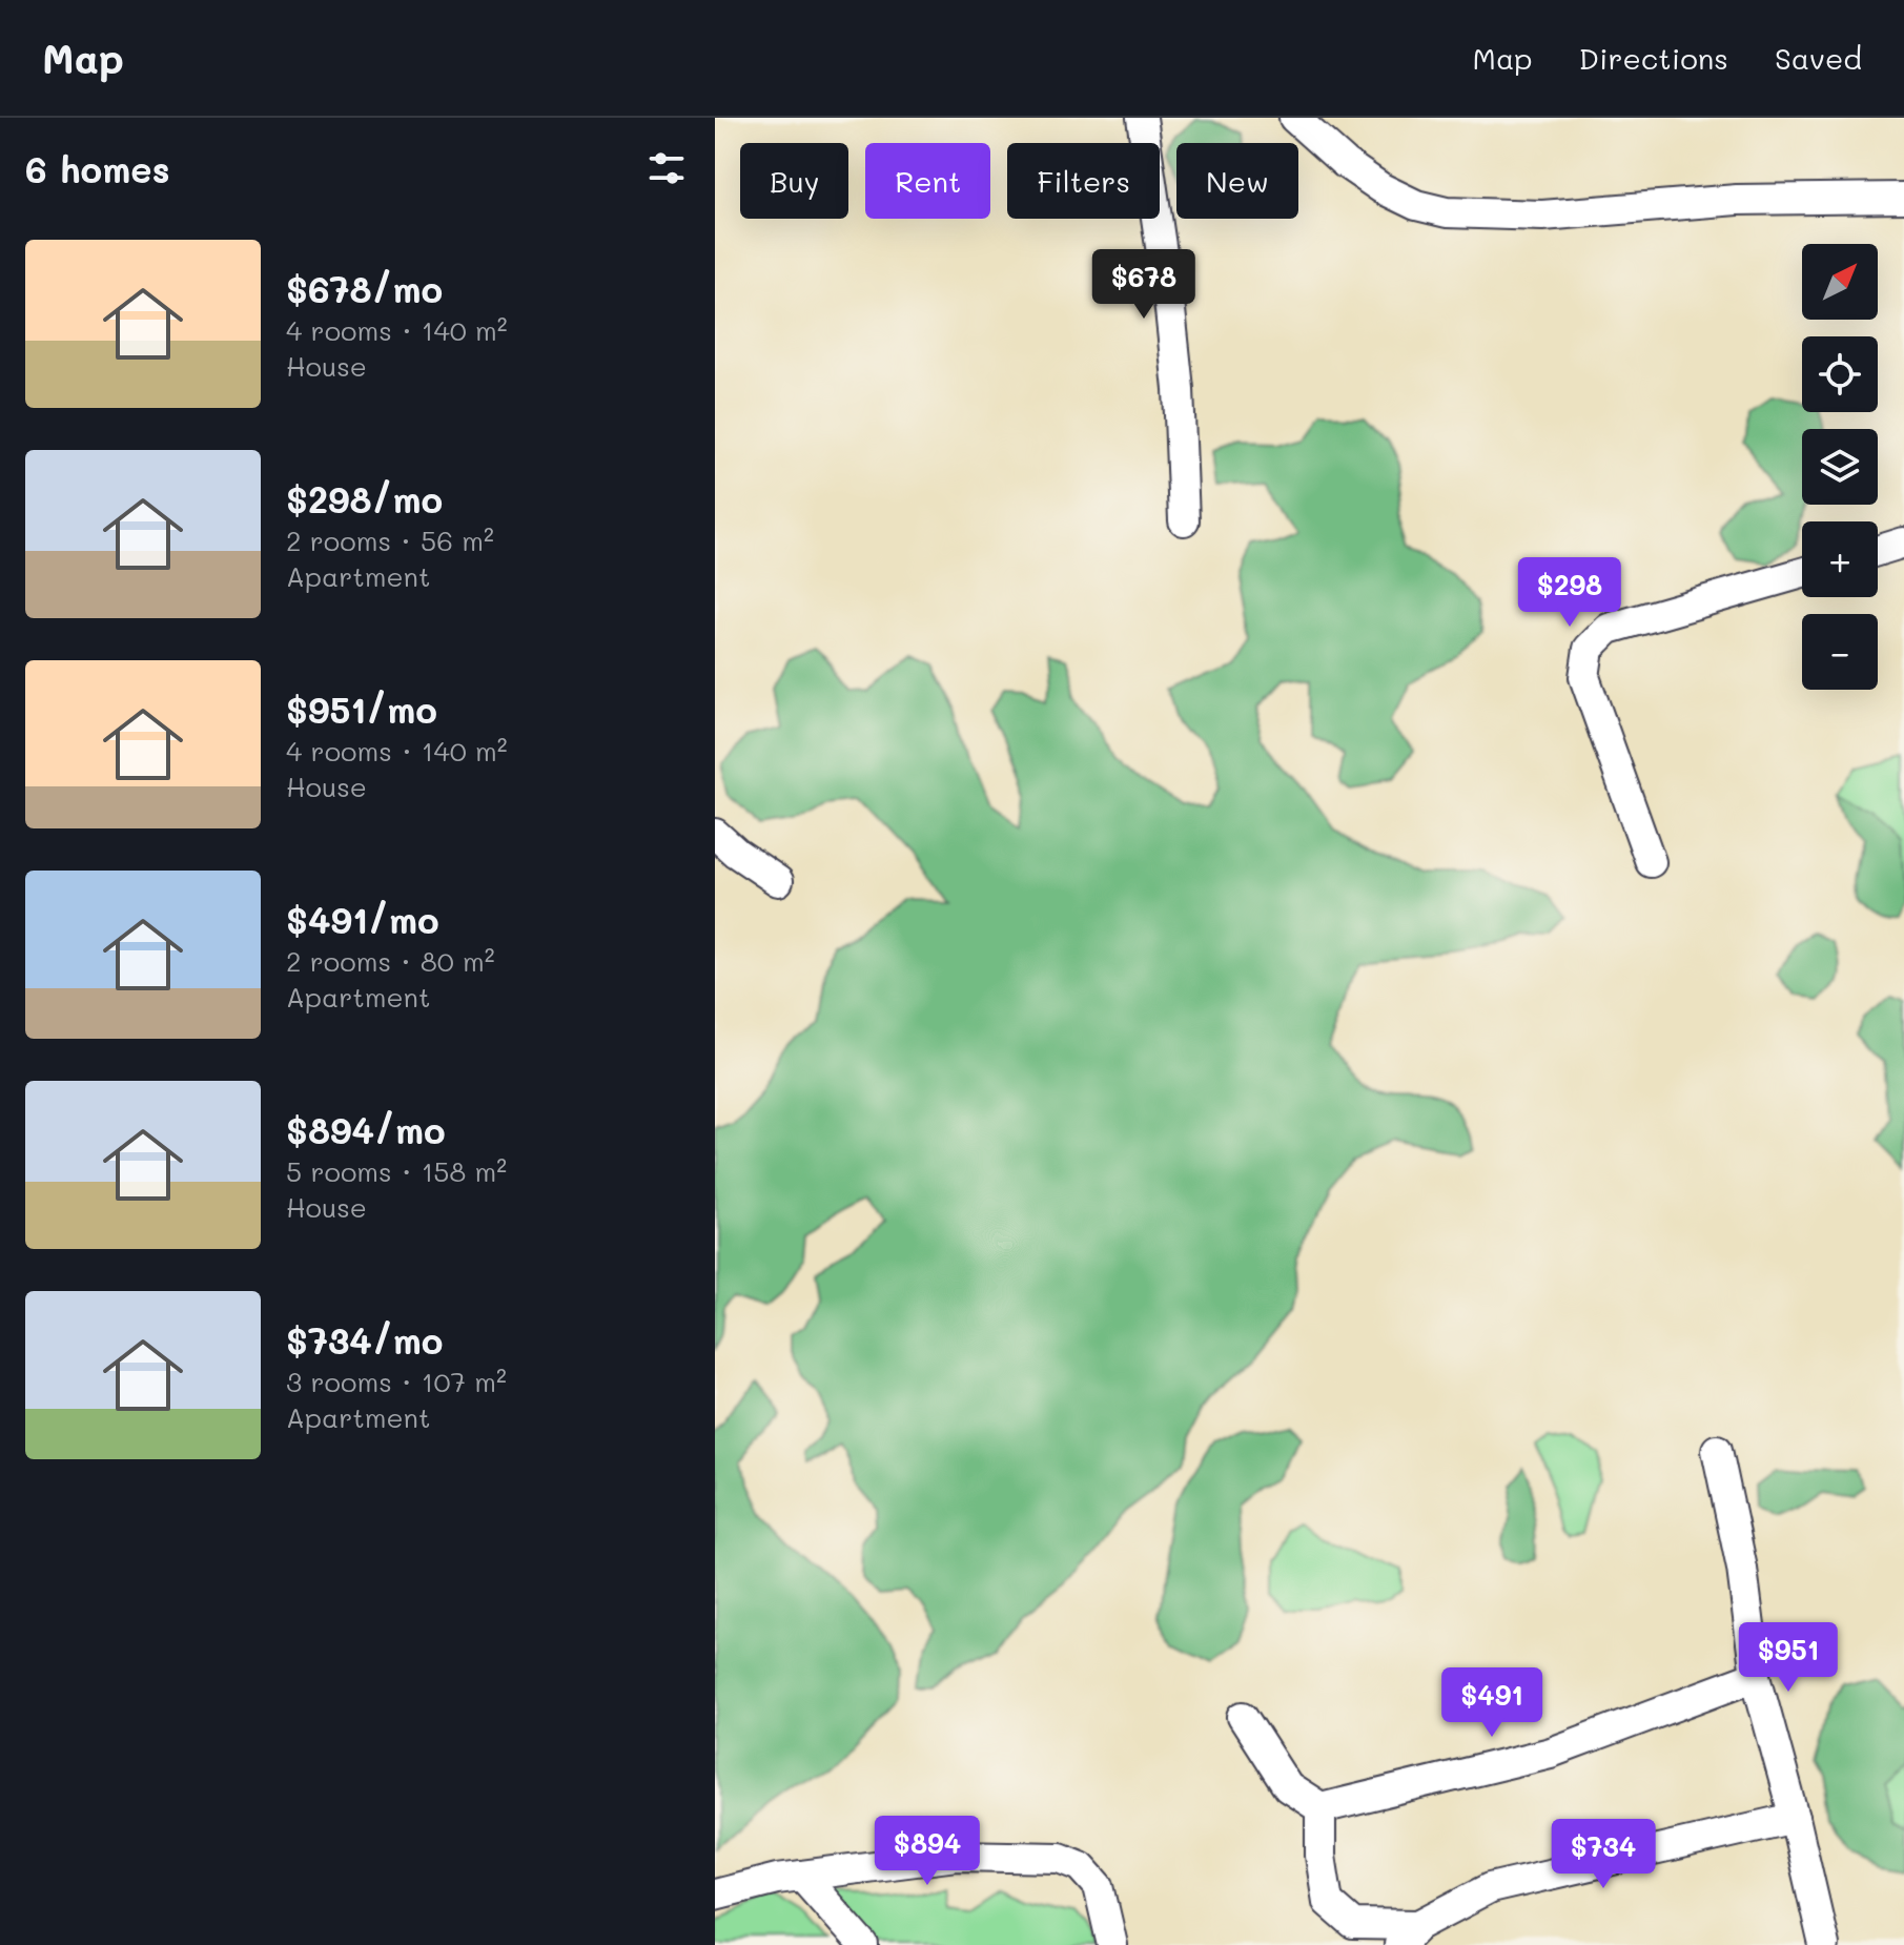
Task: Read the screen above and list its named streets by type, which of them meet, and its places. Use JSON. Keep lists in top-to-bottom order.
{
  "north": "top right",
  "page": {
    "header": "Map",
    "nav": ["Map", "Directions", "Saved"],
    "heading": "6 homes",
    "chip": [
      "Buy",
      "Rent",
      "Filters",
      "New"
    ],
    "list": [
      {
        "name": "$678/mo",
        "note": "4 rooms · 140 m² · House"
      },
      {
        "name": "$298/mo",
        "note": "2 rooms · 56 m² · Apartment"
      },
      {
        "name": "$951/mo",
        "note": "4 rooms · 140 m² · House"
      },
      {
        "name": "$491/mo",
        "note": "2 rooms · 80 m² · Apartment"
      },
      {
        "name": "$894/mo",
        "note": "5 rooms · 158 m² · House"
      },
      {
        "name": "$734/mo",
        "note": "3 rooms · 107 m² · Apartment"
      }
    ],
    "map_buttons": ["+", "−"],
    "price": [
      "$678",
      "$298",
      "$951",
      "$491",
      "$894",
      "$734"
    ]
  }
}
